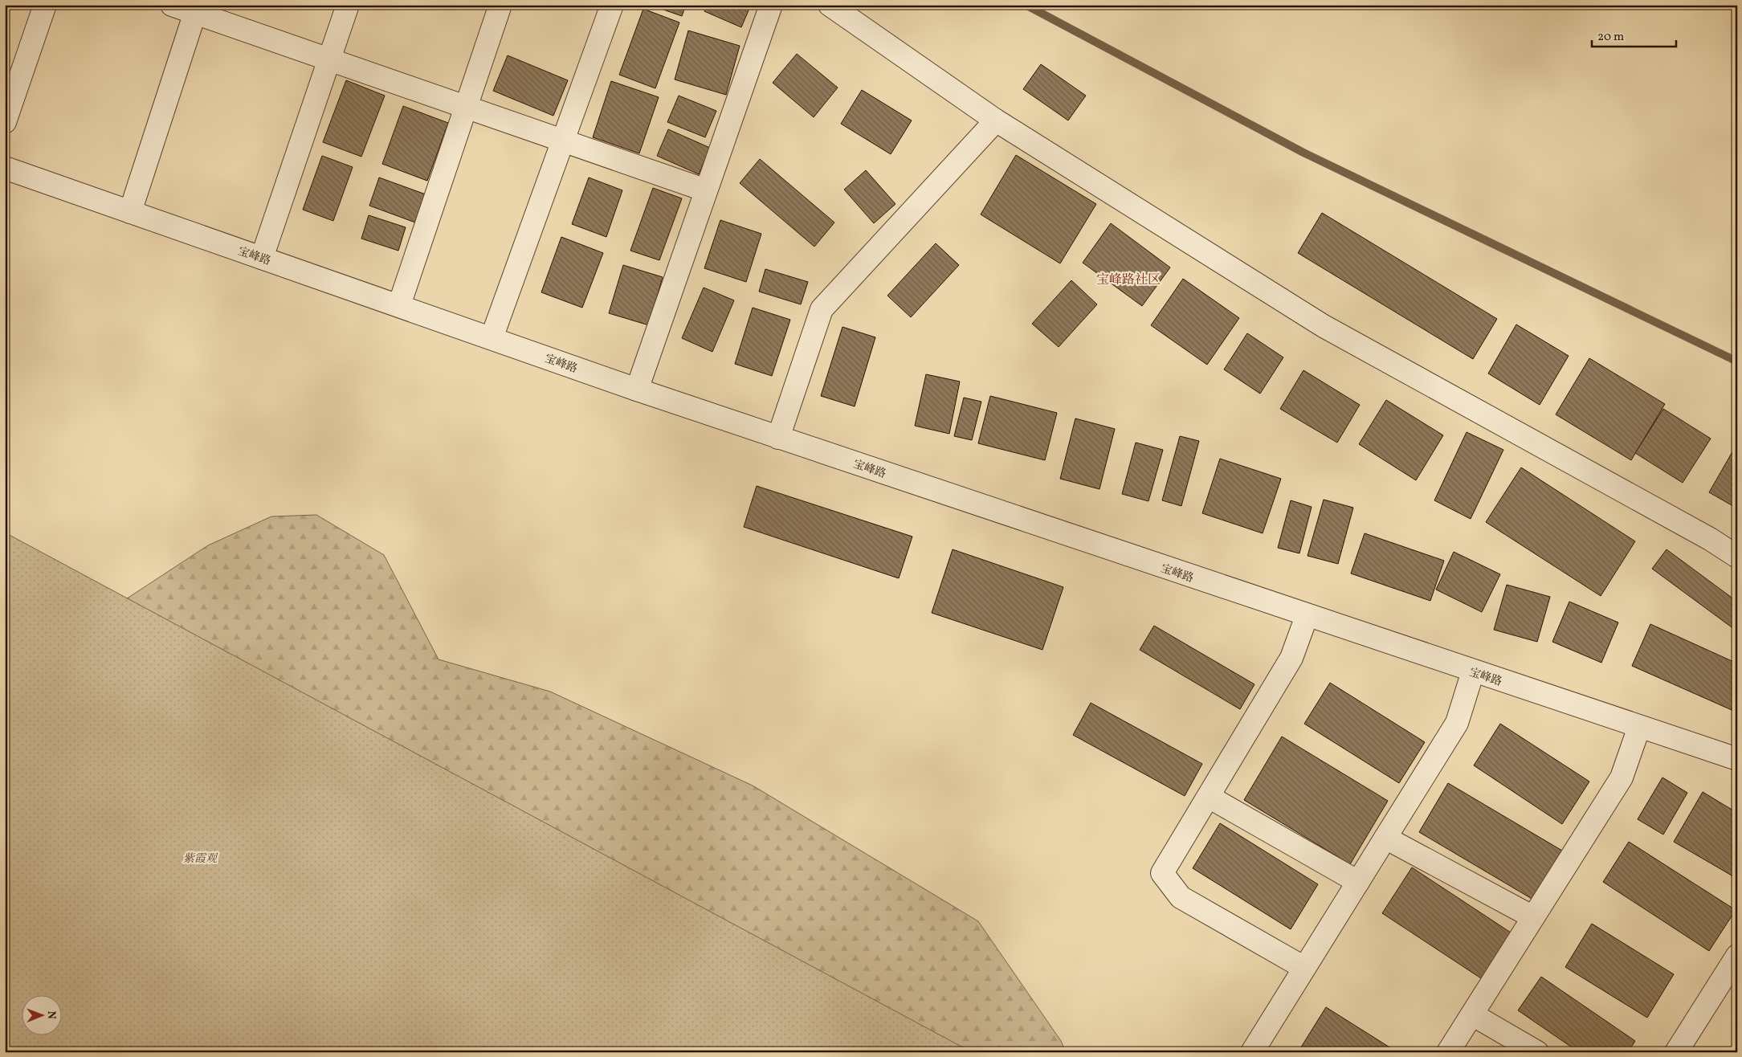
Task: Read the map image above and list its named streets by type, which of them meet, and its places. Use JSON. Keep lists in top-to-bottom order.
{
  "streets": {
    "street": ["宝峰路"]
  },
  "districts": ["宝峰路社区"],
  "parks": ["紫霞观"],
  "scale_bar": "20 m",
  "north": "right"
}
